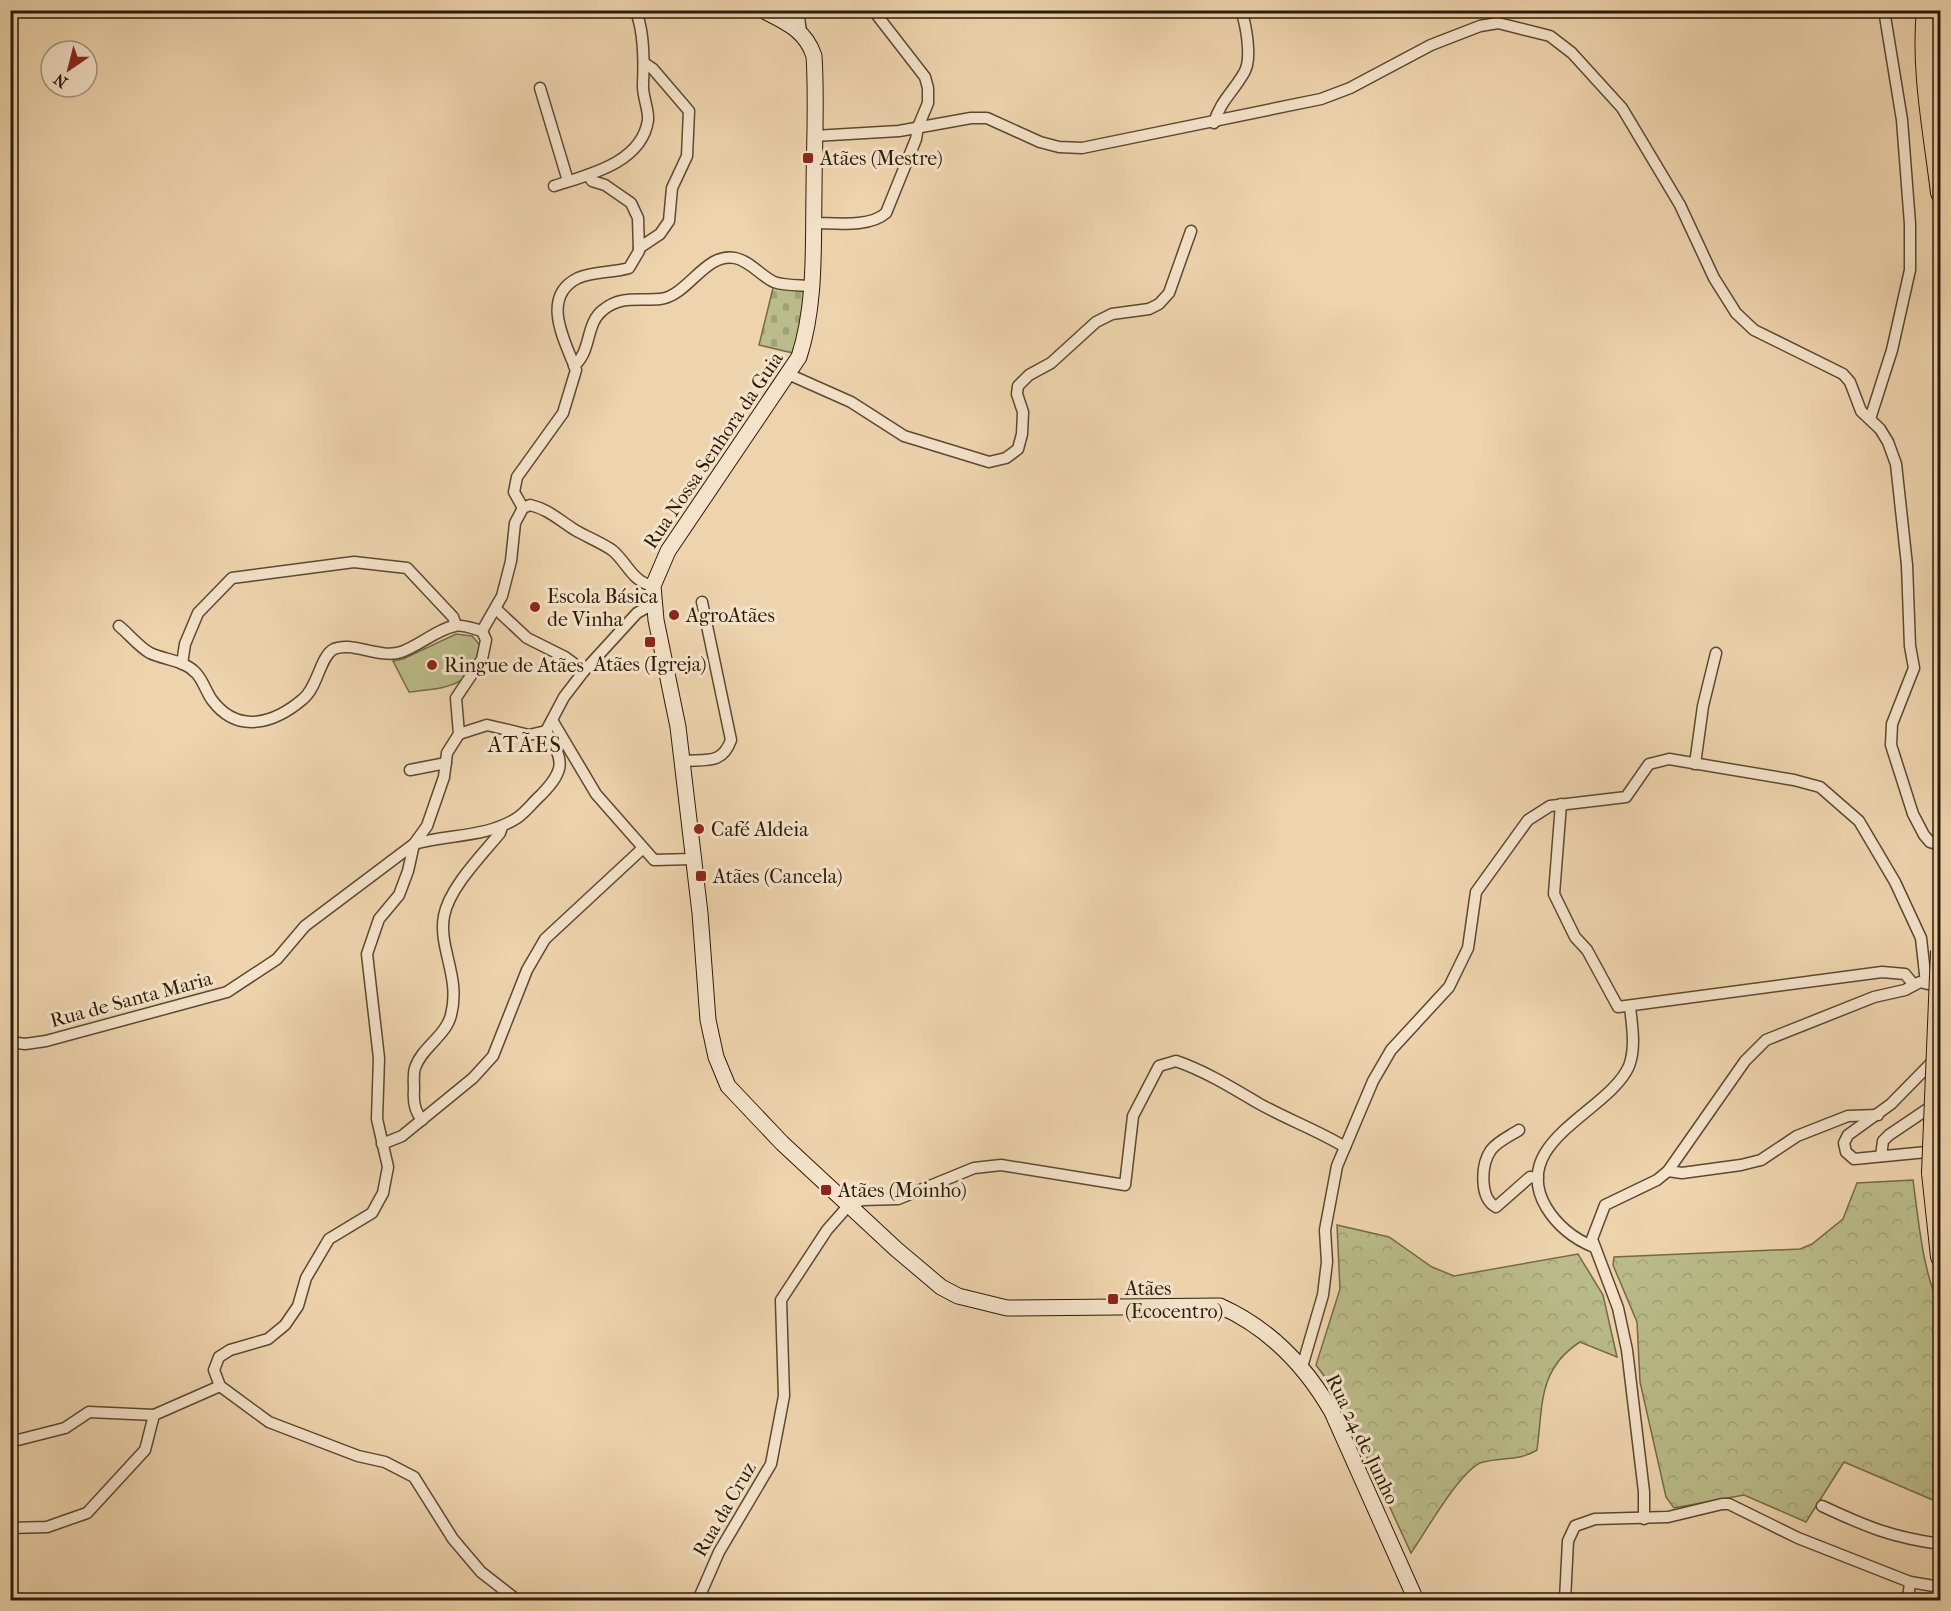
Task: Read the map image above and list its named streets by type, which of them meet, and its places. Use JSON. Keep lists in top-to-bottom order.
{
  "streets": {
    "main road": ["Rua Nossa Senhora da Guia", "Rua 24 de Junho"],
    "street": ["Rua de Santa Maria", "Rua da Cruz"]
  },
  "crossings": [
    ["Rua Nossa Senhora da Guia", "Rua 24 de Junho"],
    ["Rua Nossa Senhora da Guia", "Rua da Cruz"],
    ["Rua 24 de Junho", "Rua da Cruz"]
  ],
  "districts": ["ATÃES"],
  "places": {
    "transit": [
      "Atães (Mestre)",
      "Atães (Igreja)",
      "Atães (Cancela)",
      "Atães (Moinho)",
      "Atães (Ecocentro)"
    ],
    "other": [
      "Escola Básica de Vinha",
      "AgroAtães",
      "Ringue de Atães",
      "Café Aldeia"
    ]
  },
  "north": "bottom left"
}
